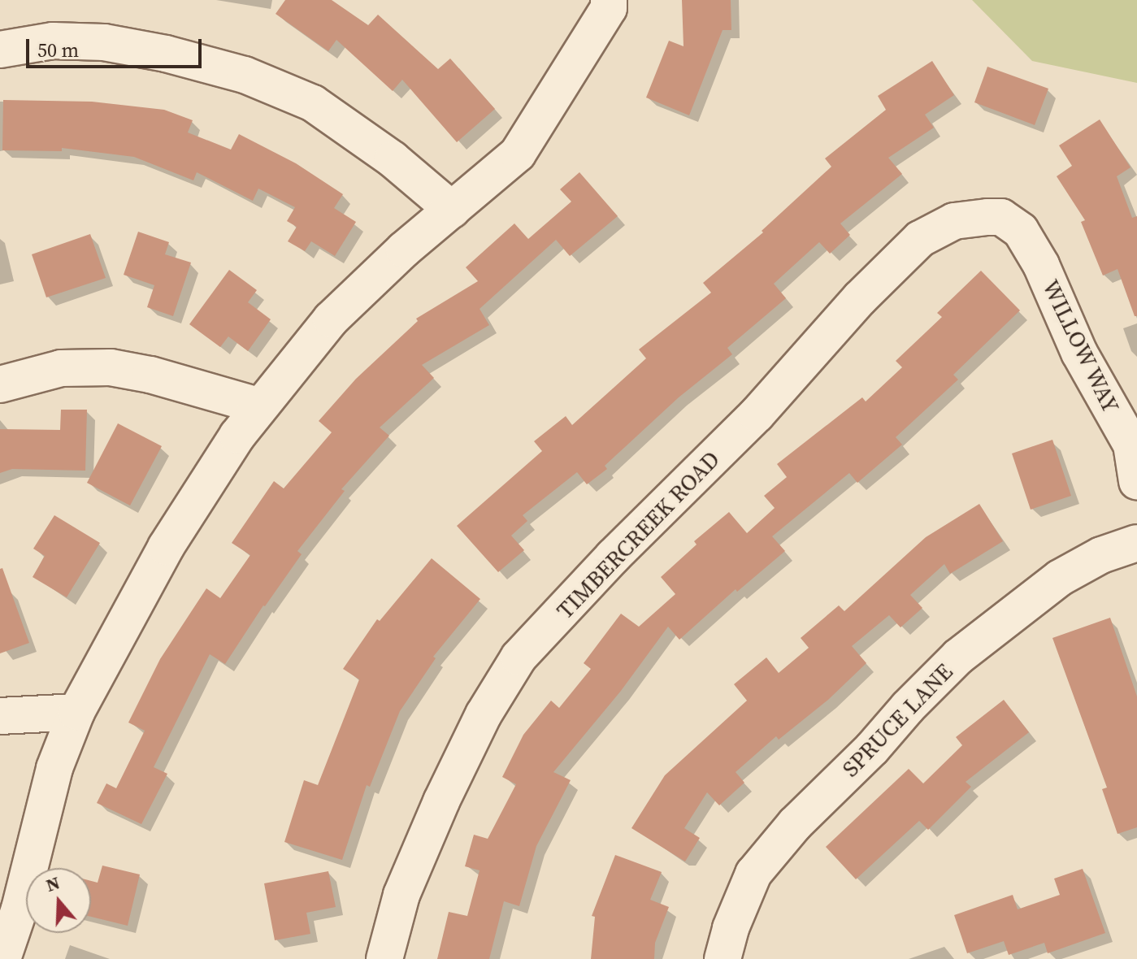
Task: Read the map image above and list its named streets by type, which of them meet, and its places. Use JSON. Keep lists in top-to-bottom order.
{
  "streets": {
    "street": ["WILLOW WAY", "TIMBERCREEK ROAD", "SPRUCE LANE"]
  },
  "crossings": [
    ["WILLOW WAY", "TIMBERCREEK ROAD"]
  ],
  "scale_bar": "50 m",
  "north": "top"
}
